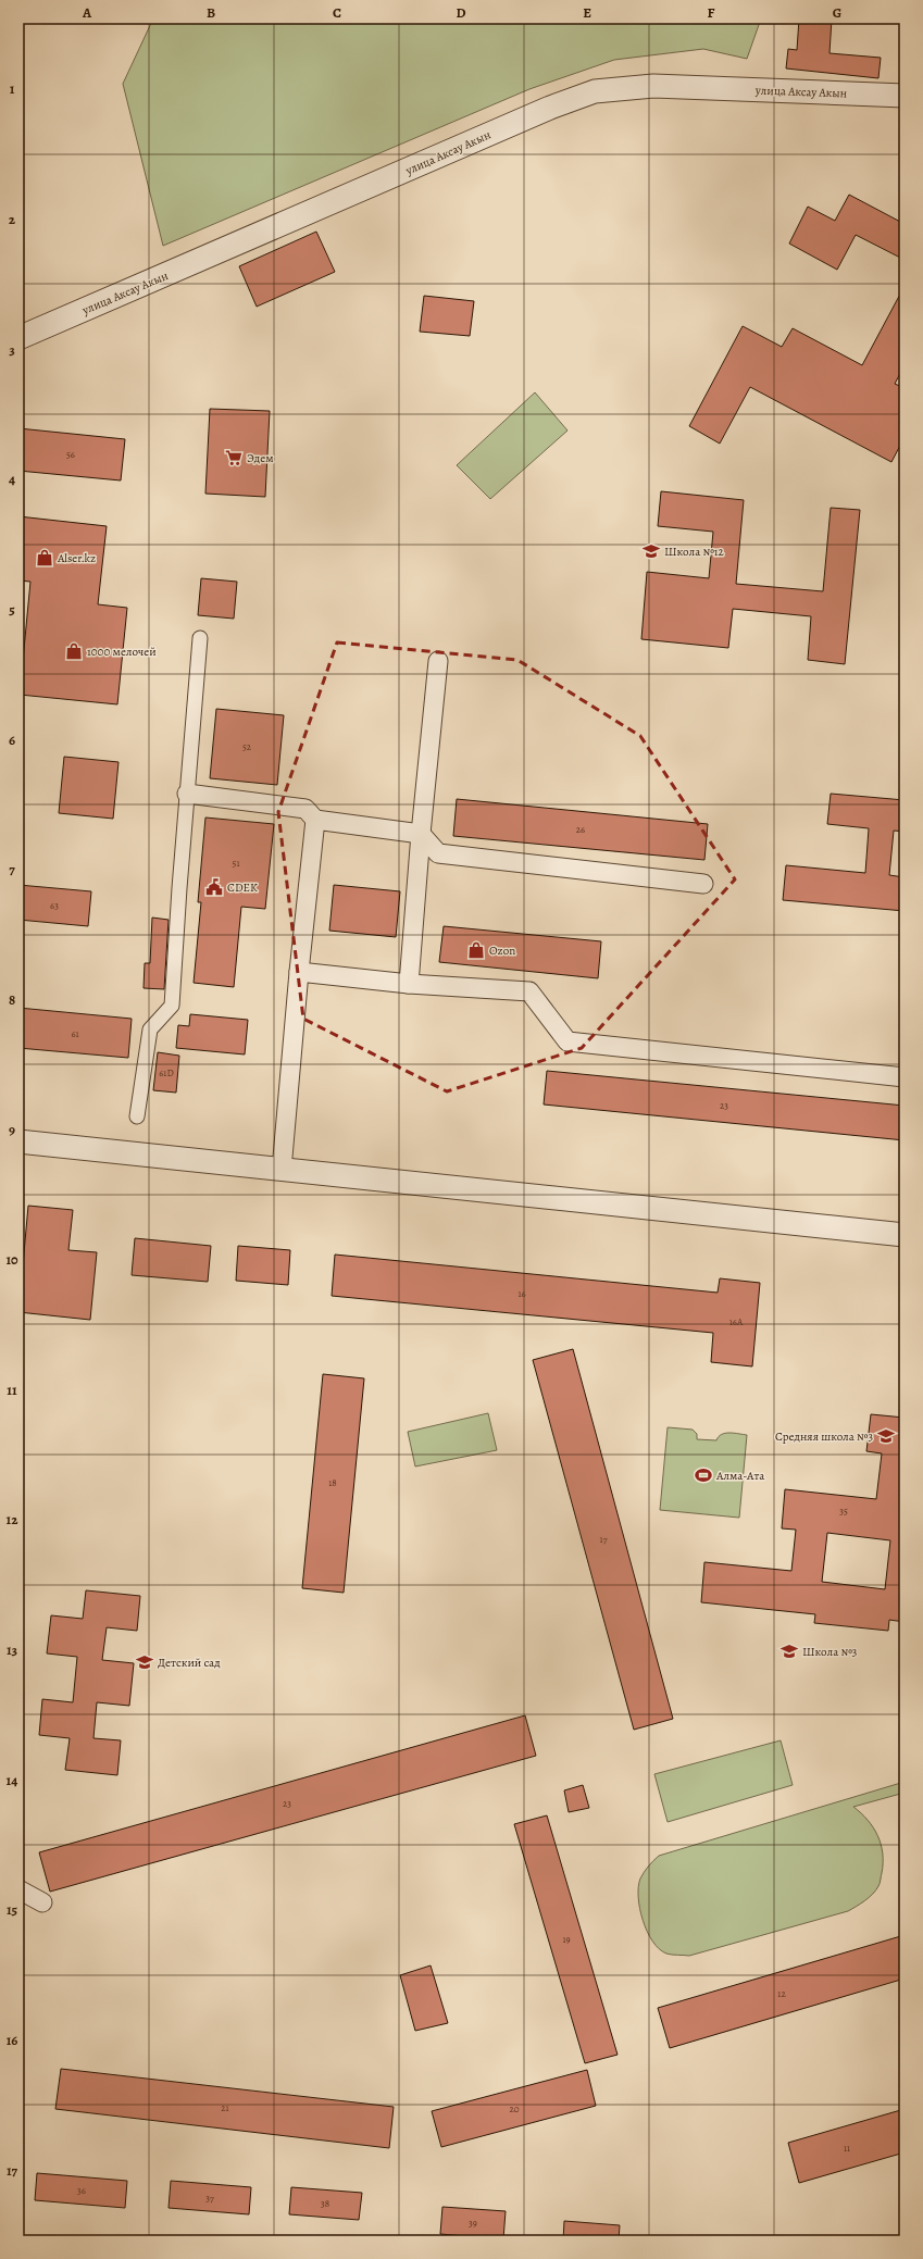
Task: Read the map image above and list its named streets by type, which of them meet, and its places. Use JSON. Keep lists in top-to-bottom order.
{
  "streets": {
    "street": ["улица Аксау Акын"]
  },
  "places": {
    "supermarket": ["Эдем"],
    "school or university": [
      "Школа №12",
      "Средняя школа №3",
      "Школа №3",
      "Детский сад"
    ],
    "shop": ["Alser.kz", "1000 мелочей", "Ozon"],
    "public building": ["CDEK"],
    "sports": ["Алма-Ата"]
  },
  "house_numbers": [
    "56",
    "52",
    "26",
    "51",
    "63",
    "61",
    "61D",
    "23",
    "16",
    "16А",
    "18",
    "35",
    "17",
    "23",
    "19",
    "12",
    "21",
    "20",
    "11",
    "36",
    "37",
    "38",
    "39"
  ],
  "grid": {
    "columns": [
      "A",
      "B",
      "C",
      "D",
      "E",
      "F",
      "G"
    ],
    "rows": [
      "1",
      "2",
      "3",
      "4",
      "5",
      "6",
      "7",
      "8",
      "9",
      "10",
      "11",
      "12",
      "13",
      "14",
      "15",
      "16",
      "17"
    ]
  }
}
